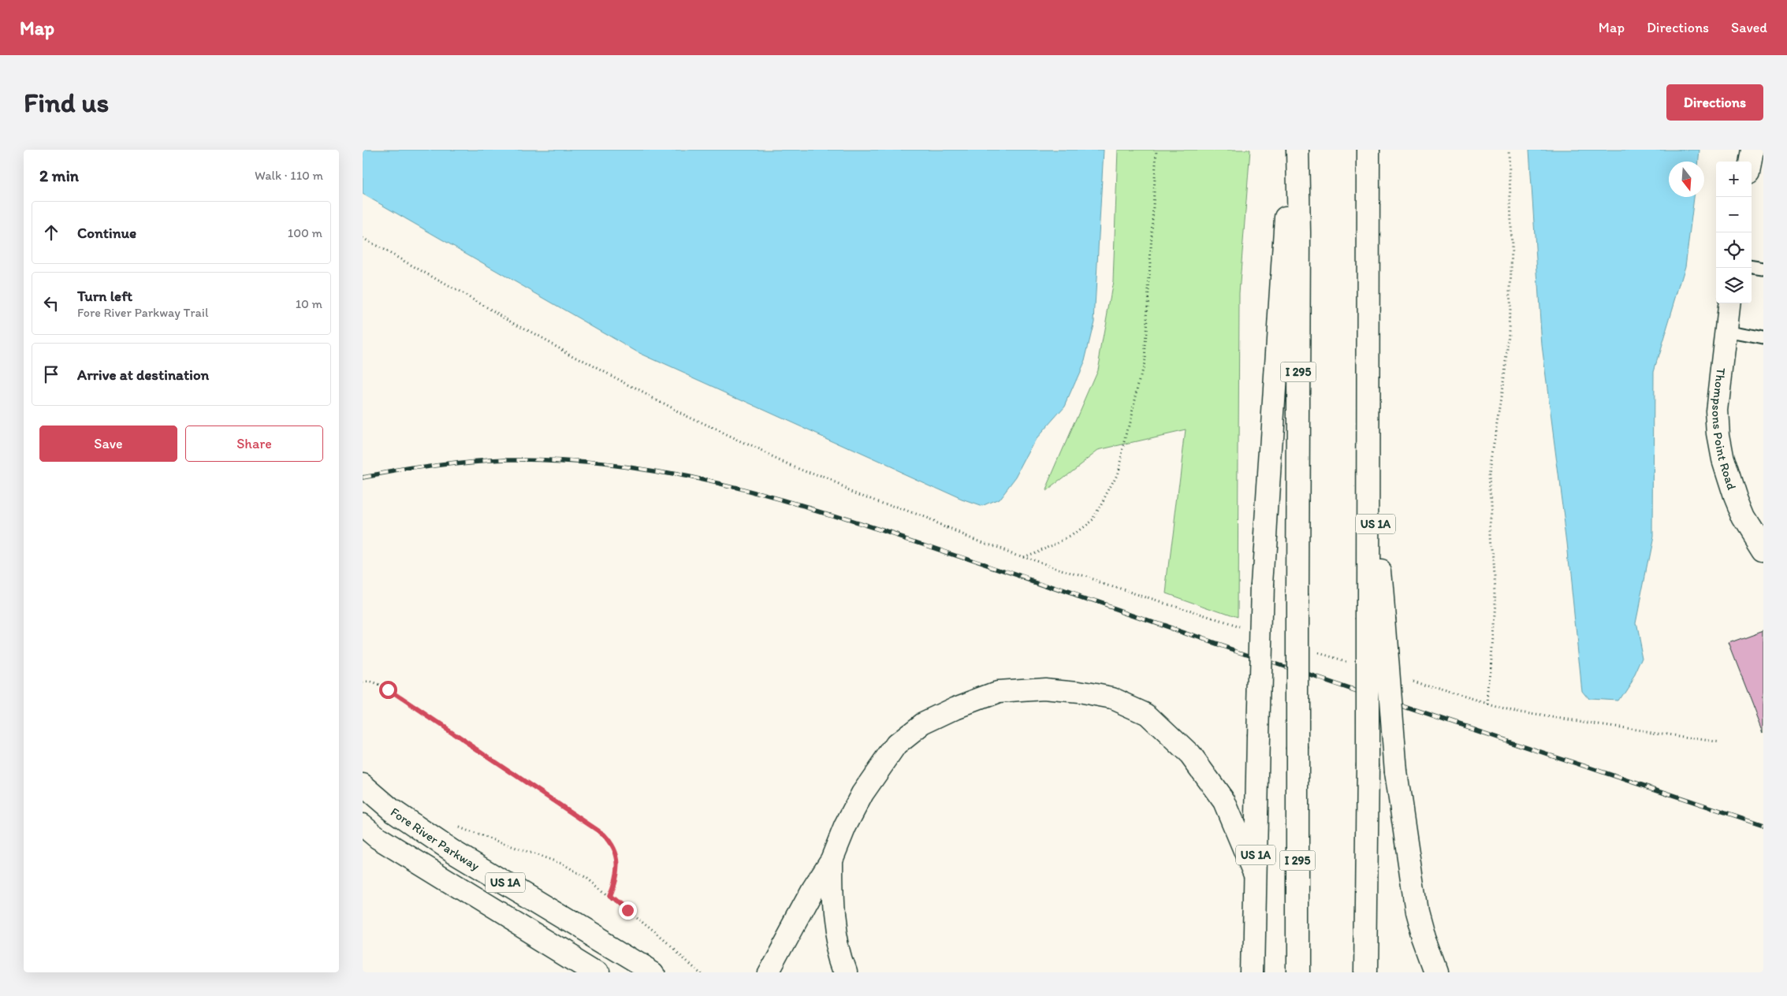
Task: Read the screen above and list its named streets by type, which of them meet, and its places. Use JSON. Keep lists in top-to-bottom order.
{
  "streets": {
    "main road": [
      "I 295",
      "Thompsons Point Road",
      "US 1A",
      "Fore River Parkway"
    ]
  },
  "north": "bottom",
  "page": {
    "header": "Map",
    "nav": ["Map", "Directions", "Saved"],
    "buttons": [
      "Directions",
      ["Save", "Share"]
    ],
    "title": "Find us",
    "heading": ["2 min", "Walk · 110 m"],
    "map_buttons": ["+", "−"],
    "list": [
      ["Continue", "100 m"],
      ["Turn left", "Fore River Parkway Trail", "10 m"],
      "Arrive at destination"
    ]
  }
}
